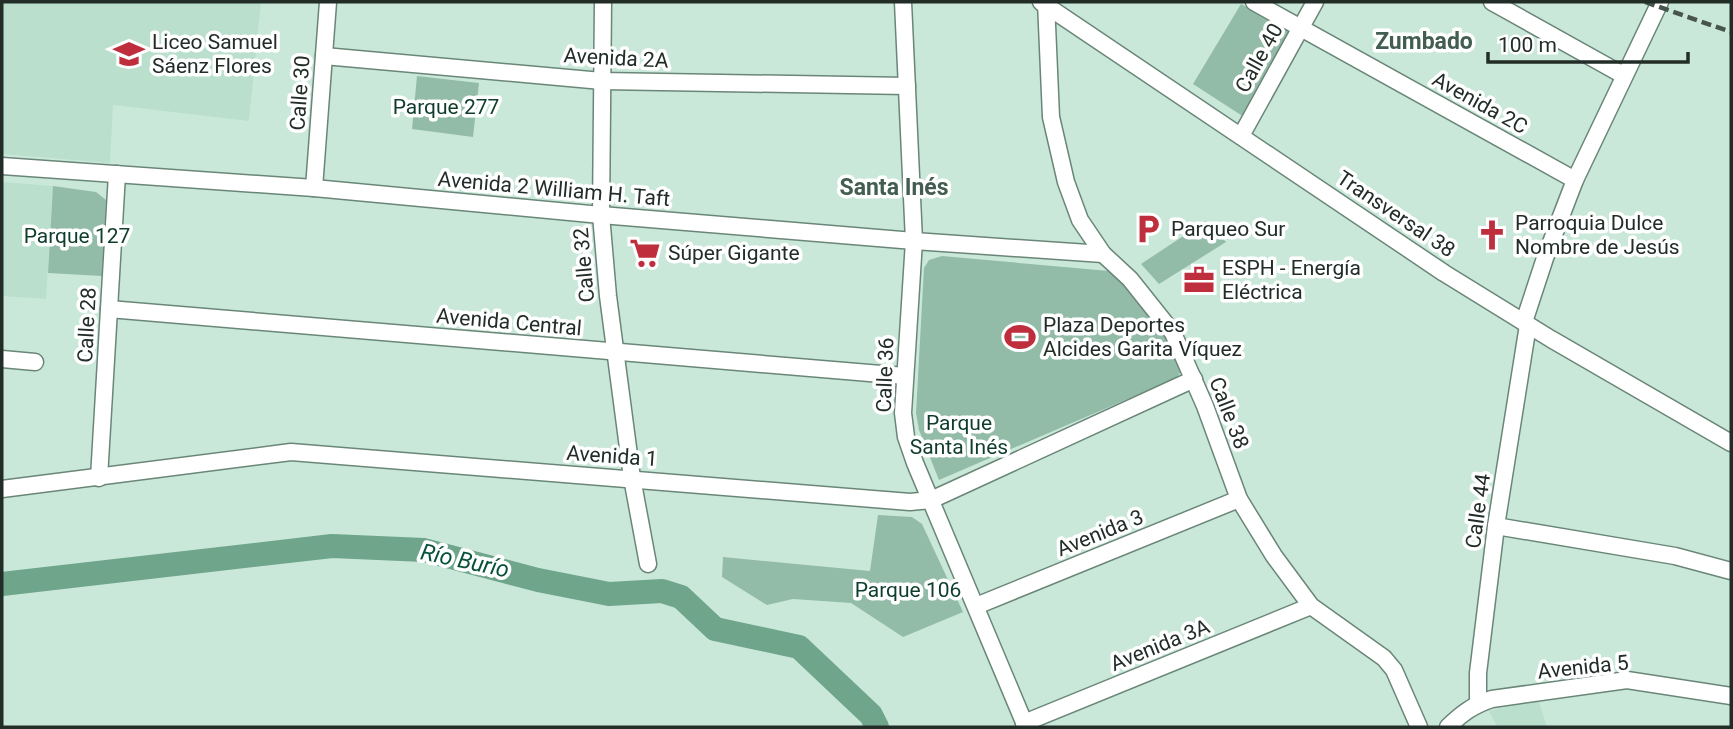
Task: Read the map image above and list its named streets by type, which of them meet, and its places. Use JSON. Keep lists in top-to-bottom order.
{
  "streets": {
    "street": [
      "Avenida 2A",
      "Calle 40",
      "Calle 30",
      "Avenida 2C",
      "Avenida 2 William H. Taft",
      "Transversal 38",
      "Calle 32",
      "Avenida Central",
      "Calle 28",
      "Calle 36",
      "Calle 38",
      "Avenida 1",
      "Calle 44",
      "Avenida 3",
      "Avenida 3A",
      "Avenida 5"
    ]
  },
  "crossings": [
    ["Avenida 2A", "Calle 30"],
    ["Avenida 2A", "Calle 32"],
    ["Avenida 2A", "Calle 36"],
    ["Calle 40", "Avenida 2C"],
    ["Calle 40", "Transversal 38"],
    ["Calle 30", "Avenida 2 William H. Taft"],
    ["Avenida 2C", "Calle 44"],
    ["Avenida 2 William H. Taft", "Calle 32"],
    ["Avenida 2 William H. Taft", "Calle 28"],
    ["Avenida 2 William H. Taft", "Calle 36"],
    ["Avenida 2 William H. Taft", "Calle 38"],
    ["Transversal 38", "Calle 38"],
    ["Transversal 38", "Calle 44"],
    ["Calle 32", "Avenida Central"],
    ["Calle 32", "Avenida 1"],
    ["Avenida Central", "Calle 28"],
    ["Avenida Central", "Calle 36"],
    ["Calle 28", "Avenida 1"],
    ["Calle 36", "Avenida 1"],
    ["Calle 36", "Avenida 3"],
    ["Calle 36", "Avenida 3A"],
    ["Calle 38", "Avenida 1"],
    ["Calle 38", "Avenida 3"],
    ["Calle 38", "Avenida 3A"],
    ["Calle 44", "Avenida 5"]
  ],
  "districts": ["Zumbado", "Santa Inés"],
  "water": ["Río Burío"],
  "parks": [
    "Parque 277",
    "Parque 127",
    "Parque Santa Inés",
    "Parque 106"
  ],
  "places": {
    "school or university": ["Liceo Samuel Sáenz Flores"],
    "parking": ["Parqueo Sur"],
    "church": ["Parroquia Dulce Nombre de Jesús"],
    "supermarket": ["Súper Gigante"],
    "office": ["ESPH - Energía Eléctrica"],
    "sports": ["Plaza Deportes Alcides Garita Víquez"]
  },
  "scale_bar": "100 m"
}
